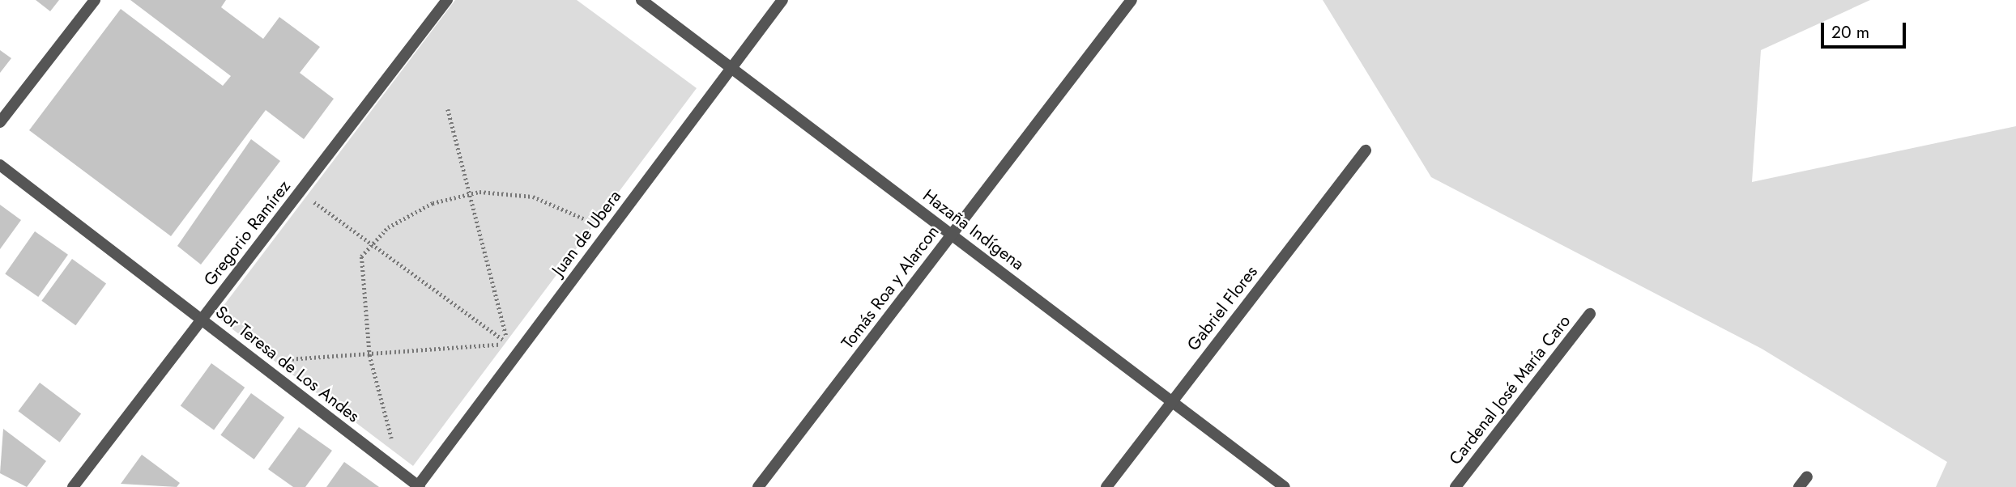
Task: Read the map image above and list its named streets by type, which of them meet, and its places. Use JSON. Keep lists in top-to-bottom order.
{
  "streets": {
    "street": [
      "Hazaña Indígena",
      "Gregorio Ramírez",
      "Juan de Ubera",
      "Tomás Roa y Alarcon",
      "Gabriel Flores",
      "Sor Teresa de Los Andes",
      "Cardenal José María Caro"
    ]
  },
  "crossings": [
    ["Hazaña Indígena", "Juan de Ubera"],
    ["Hazaña Indígena", "Tomás Roa y Alarcon"],
    ["Hazaña Indígena", "Gabriel Flores"],
    ["Gregorio Ramírez", "Sor Teresa de Los Andes"],
    ["Juan de Ubera", "Sor Teresa de Los Andes"]
  ],
  "scale_bar": "20 m"
}
